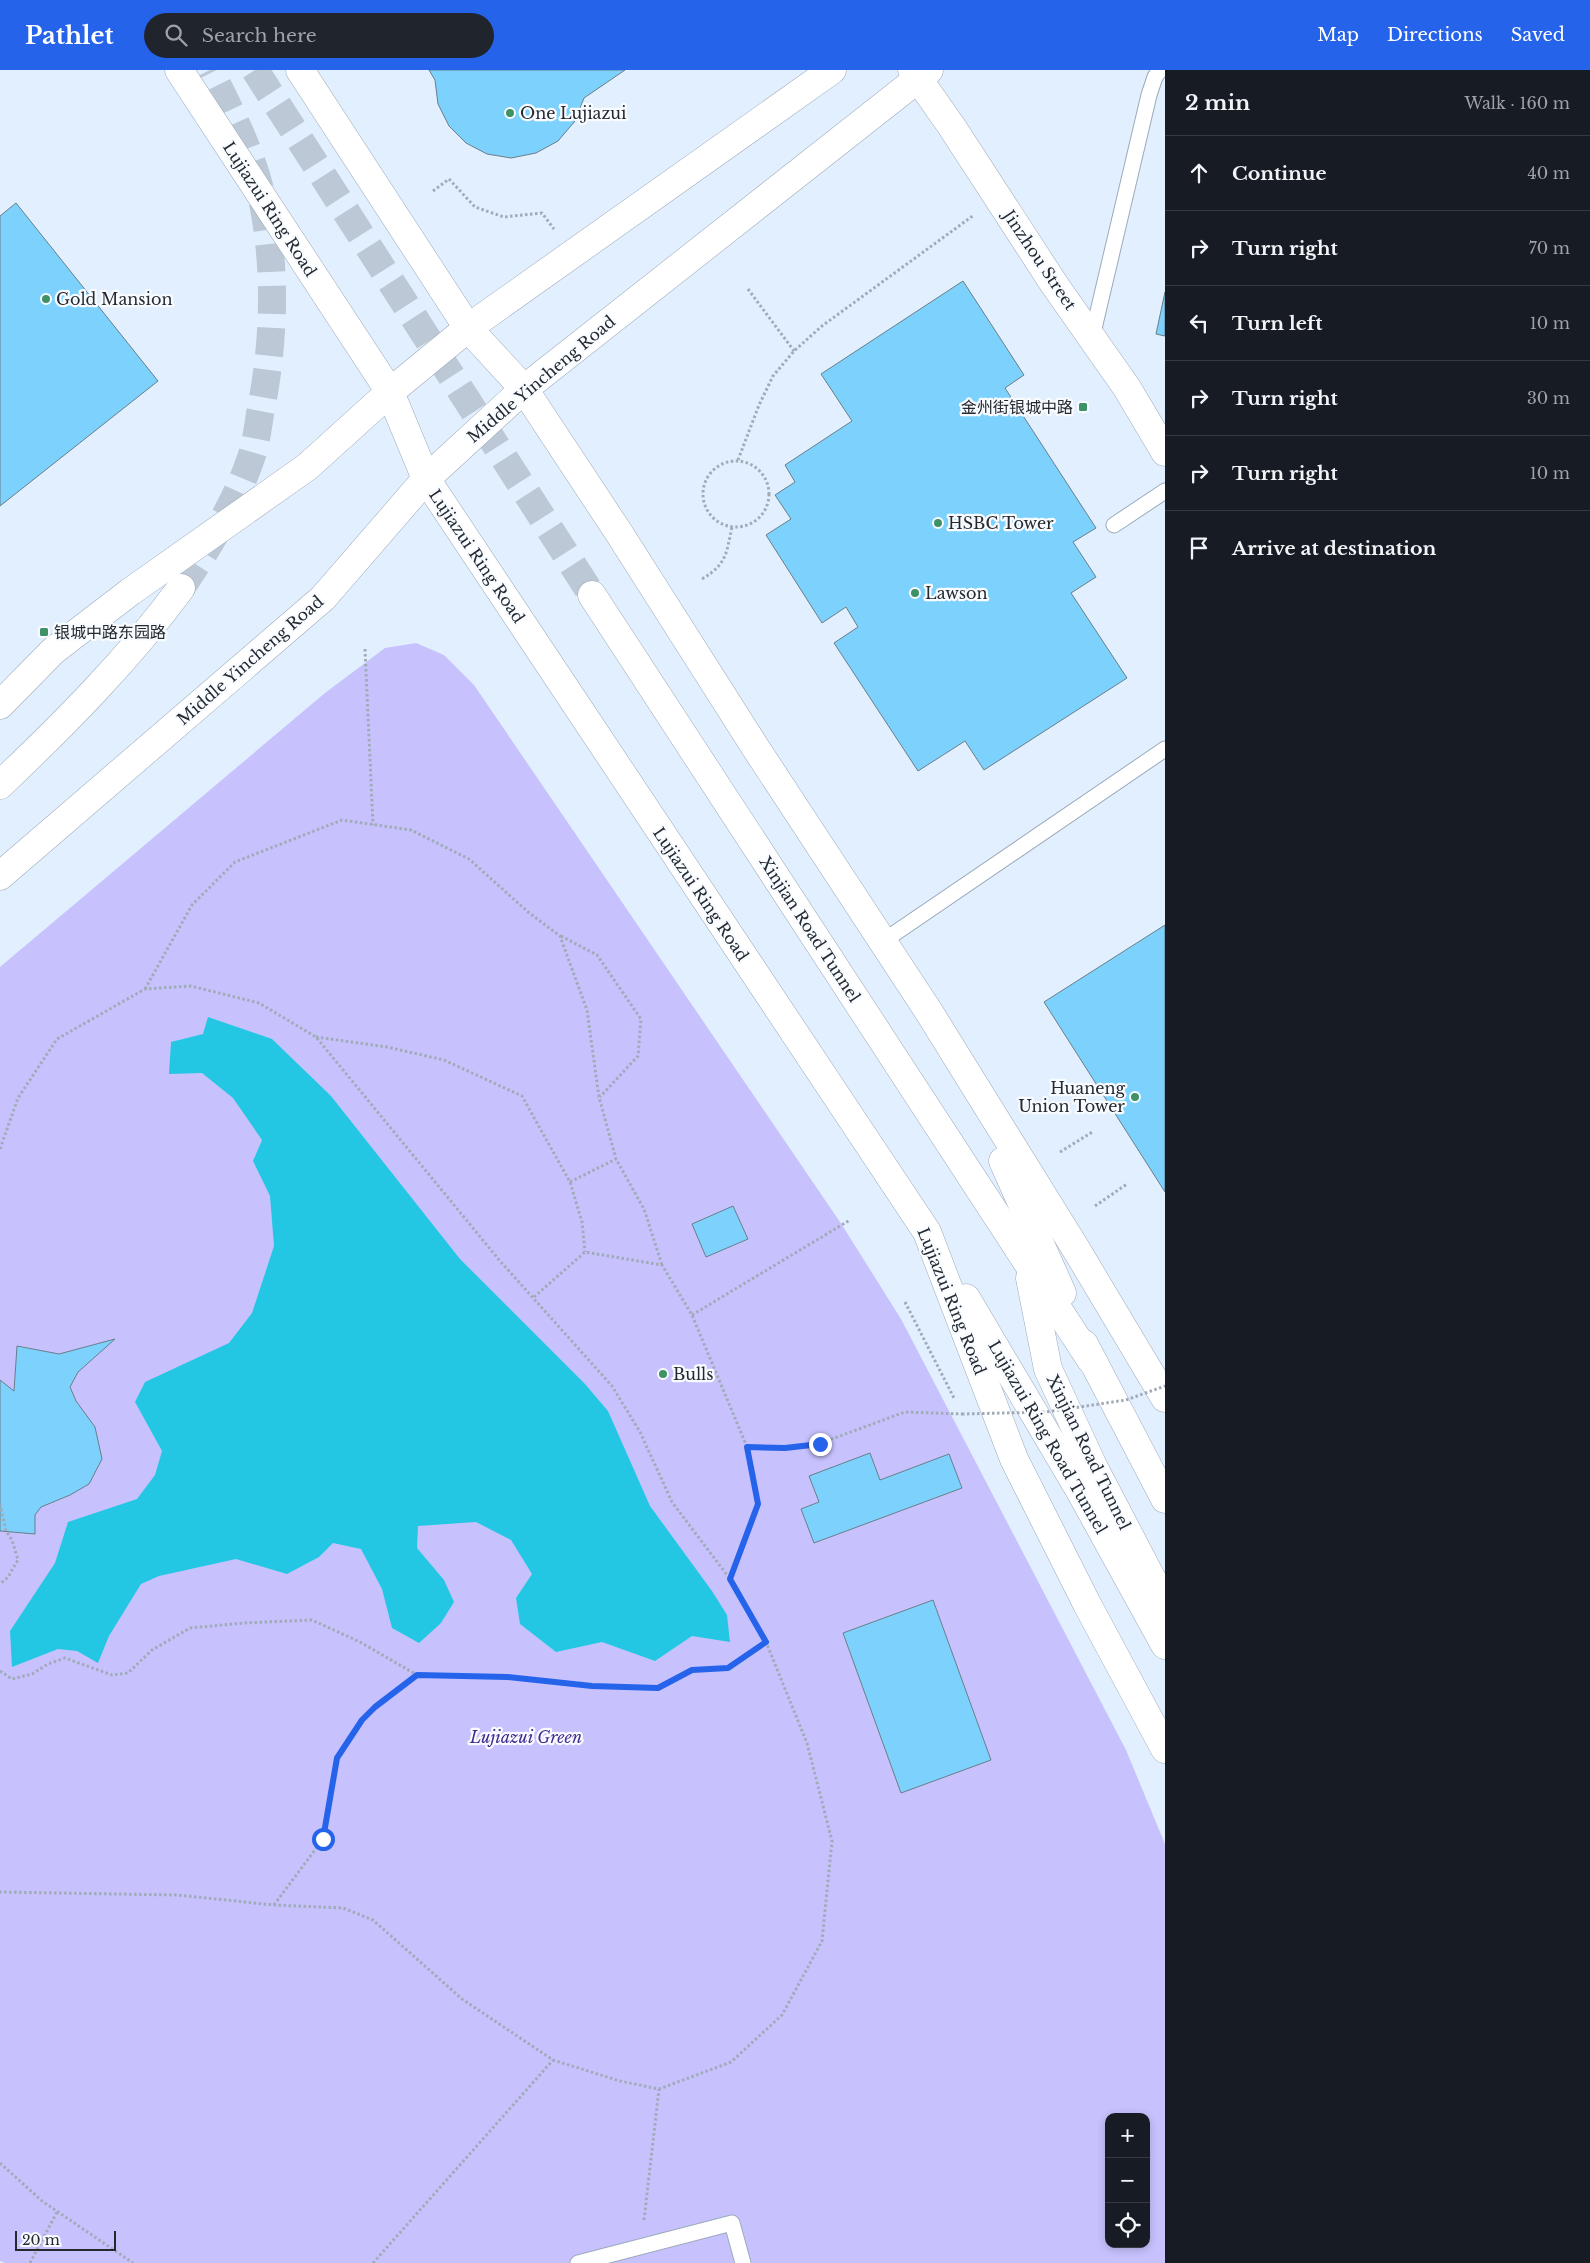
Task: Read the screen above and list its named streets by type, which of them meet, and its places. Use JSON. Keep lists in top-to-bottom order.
{
  "streets": {
    "main road": [
      "Lujiazui Ring Road",
      "Jinzhou Street",
      "Middle Yincheng Road",
      "Xinjian Road Tunnel",
      "Lujiazui Ring Road Tunnel"
    ]
  },
  "crossings": [
    ["Lujiazui Ring Road", "Middle Yincheng Road"],
    ["Lujiazui Ring Road", "Lujiazui Ring Road Tunnel"],
    ["Jinzhou Street", "Middle Yincheng Road"]
  ],
  "parks": ["Lujiazui Green"],
  "places": {
    "other": [
      "One Lujiazui",
      "Gold Mansion",
      "HSBC Tower",
      "Lawson",
      "Huaneng Union Tower",
      "Bulls"
    ],
    "transit": ["金州街银城中路", "银城中路东园路"]
  },
  "scale_bar": "20 m",
  "page": {
    "header": "Pathlet",
    "search": "Search here",
    "nav": ["Map", "Directions", "Saved"],
    "heading": ["2 min", "Walk · 160 m"],
    "list": [
      ["Continue", "40 m"],
      ["Turn right", "70 m"],
      ["Turn left", "10 m"],
      ["Turn right", "30 m"],
      ["Turn right", "10 m"],
      "Arrive at destination"
    ],
    "map_buttons": ["+", "−"],
    "scale": "20 m"
  }
}
